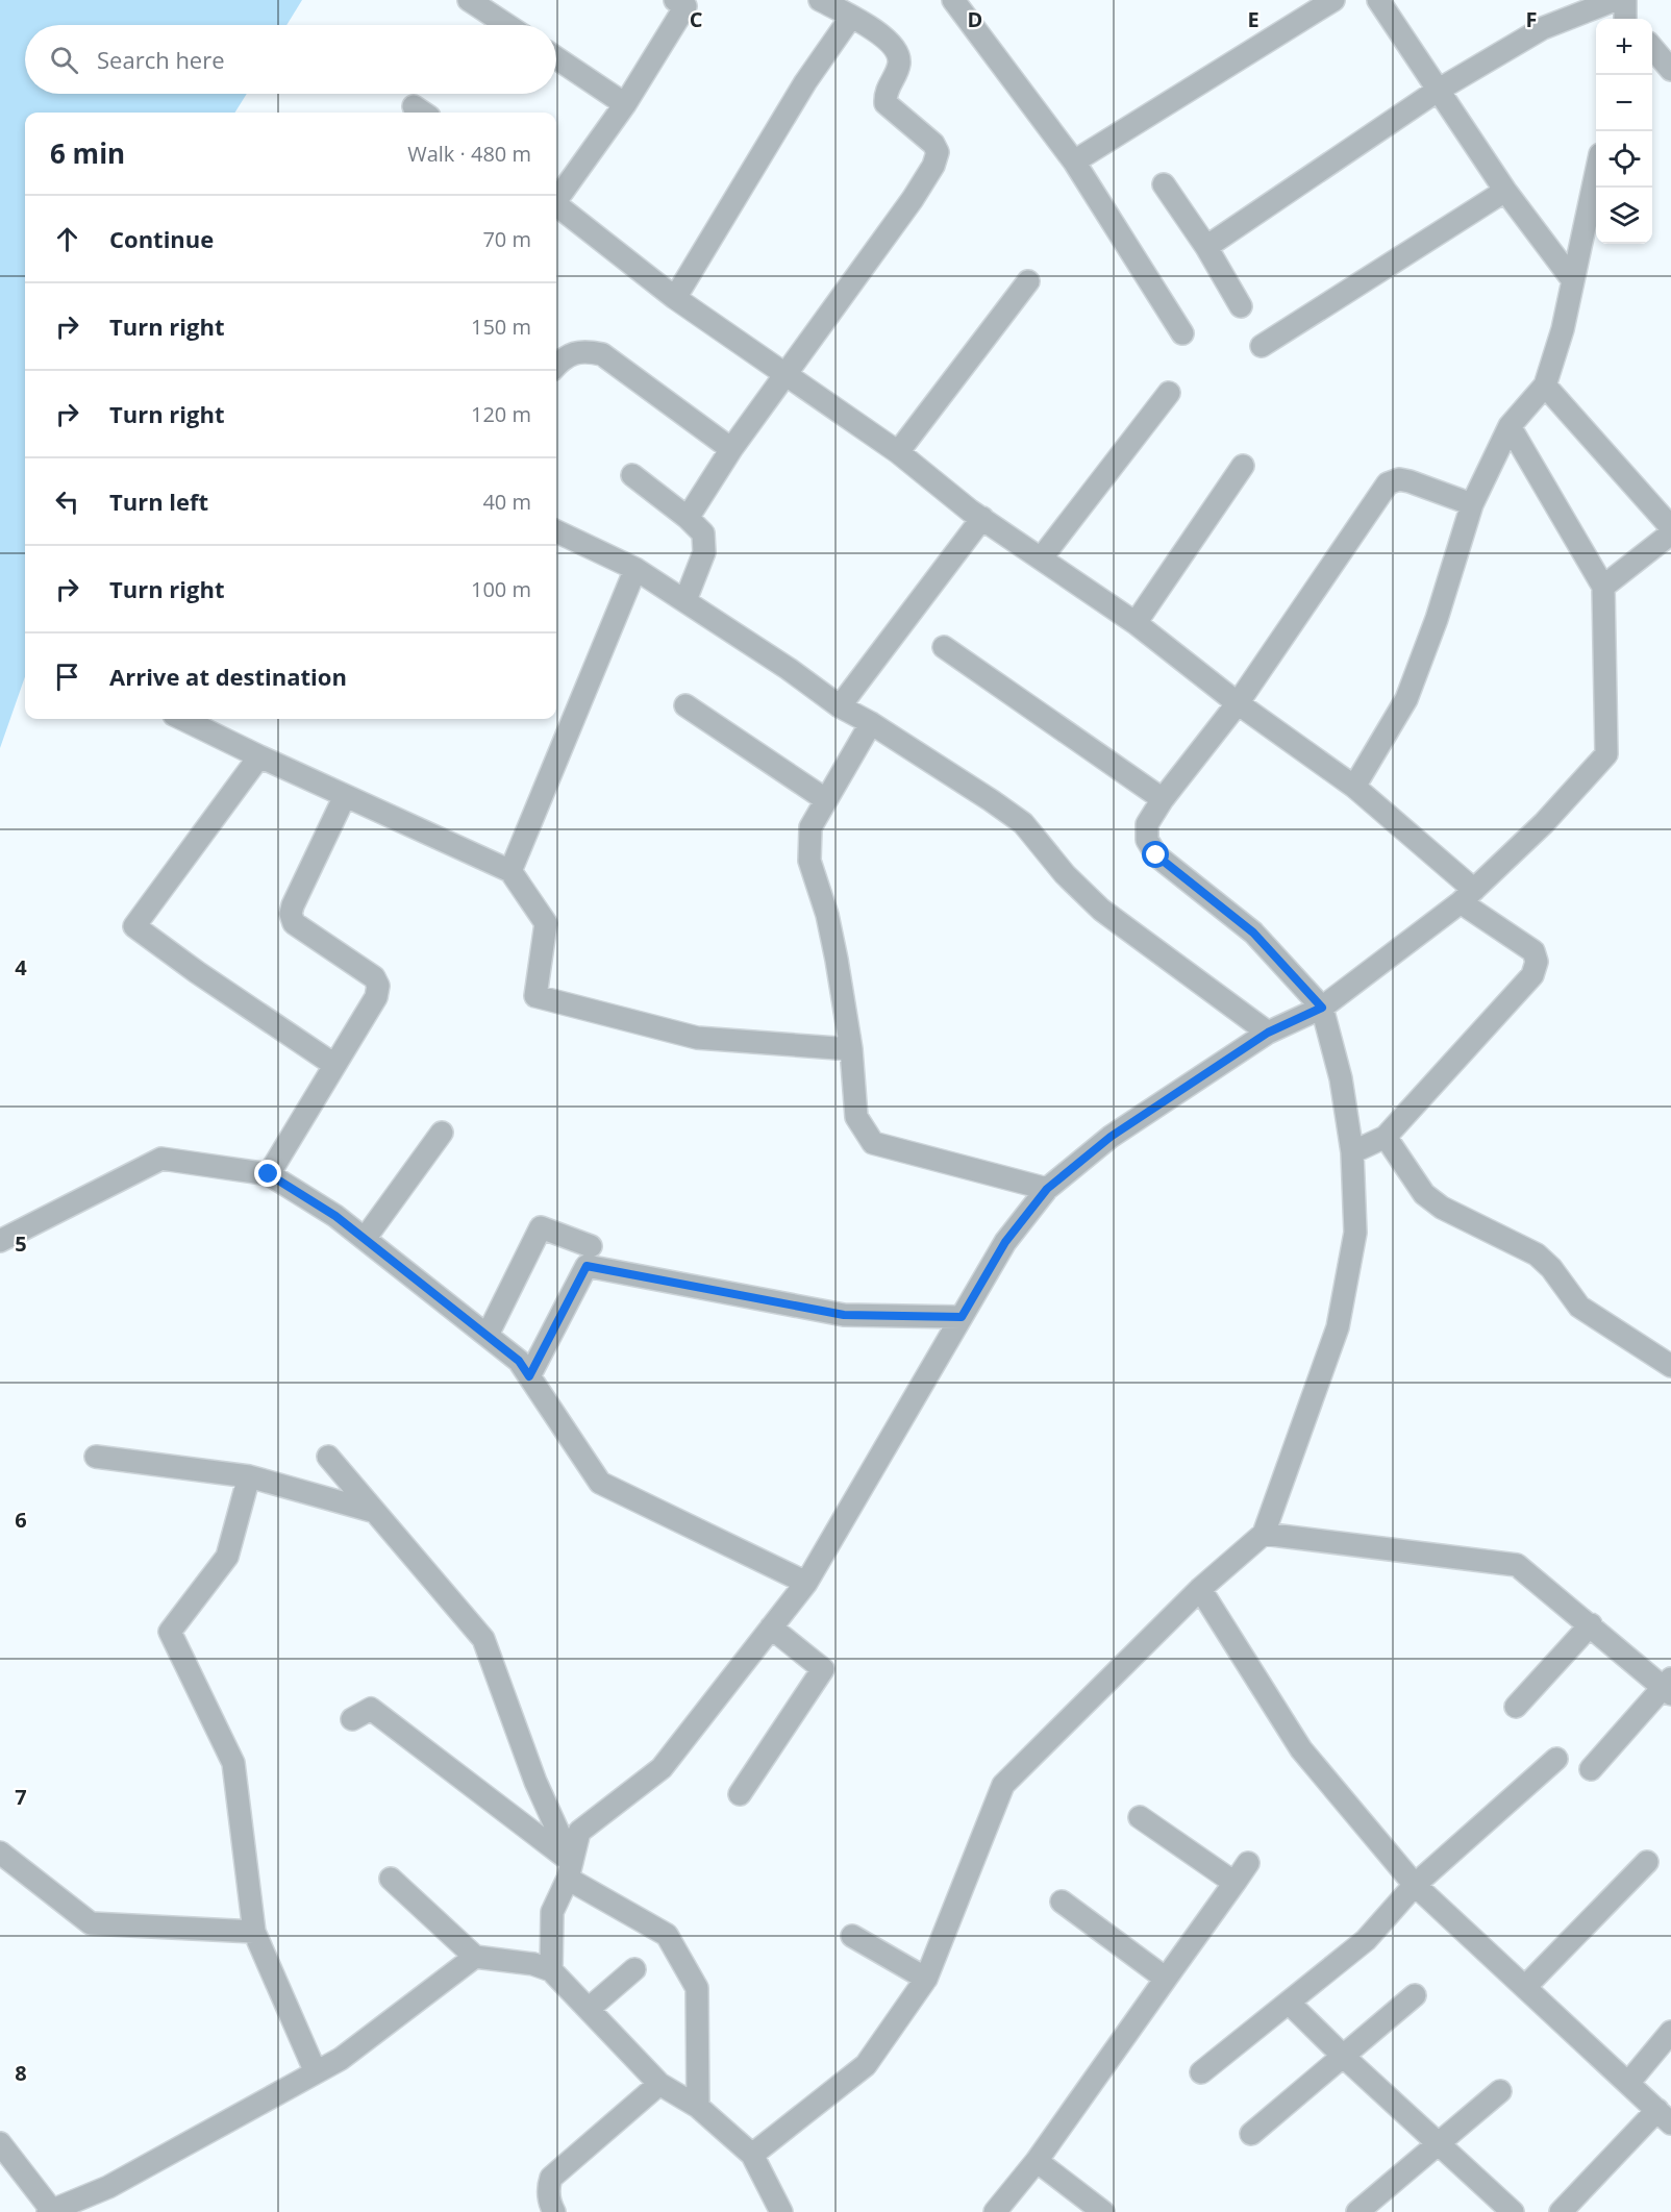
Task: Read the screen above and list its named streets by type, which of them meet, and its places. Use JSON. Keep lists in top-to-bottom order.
{
  "page": {
    "map_buttons": ["+", "−"],
    "search": "Search here",
    "heading": ["6 min", "Walk · 480 m"],
    "list": [
      ["Continue", "70 m"],
      ["Turn right", "150 m"],
      ["Turn right", "120 m"],
      ["Turn left", "40 m"],
      ["Turn right", "100 m"],
      "Arrive at destination"
    ]
  },
  "grid": {
    "columns": [
      "C",
      "D",
      "E",
      "F"
    ],
    "rows": [
      "4",
      "5",
      "6",
      "7",
      "8"
    ]
  }
}
